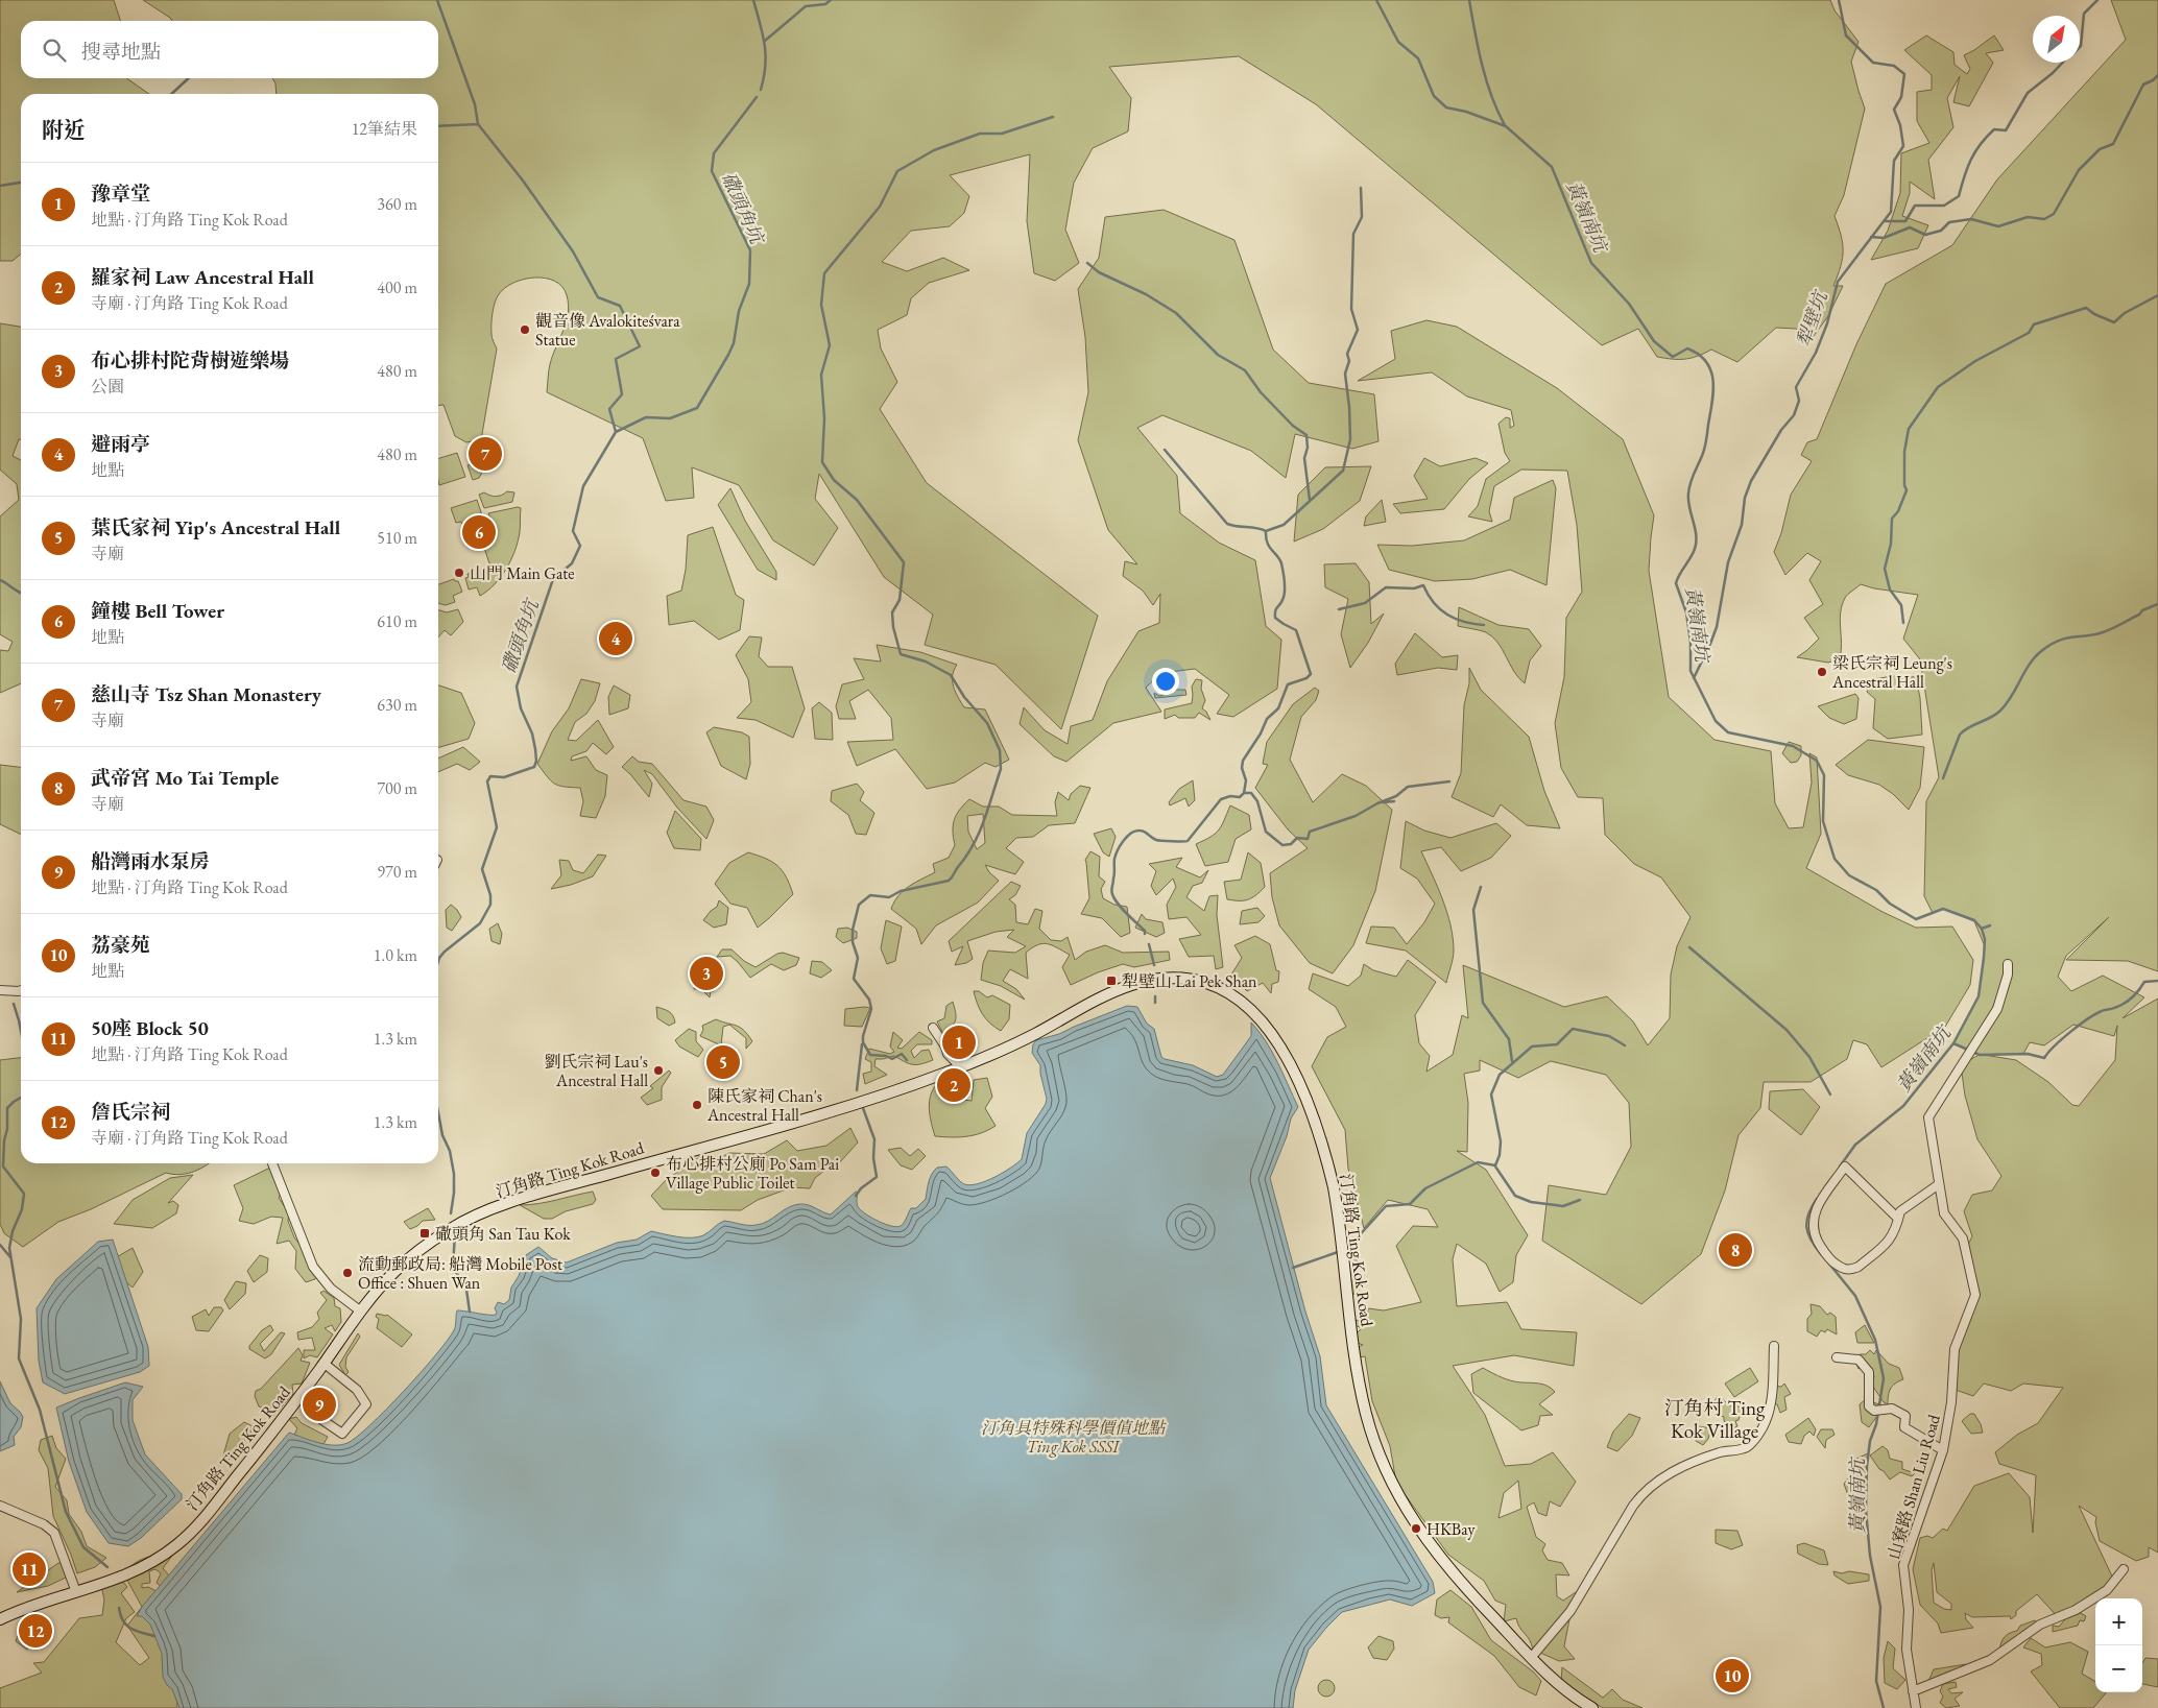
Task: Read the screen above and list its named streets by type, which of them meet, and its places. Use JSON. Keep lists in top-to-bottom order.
{
  "streets": {
    "main road": ["汀角路 Ting Kok Road"],
    "street": ["山寮路 Shan Liu Road"]
  },
  "districts": ["汀角村 Ting Kok Village"],
  "water": ["䃟頭角坑", "黃嶺南坑", "犁壁坑"],
  "parks": ["汀角具特殊科學價值地點 Ting Kok SSSI"],
  "places": {
    "other": [
      "觀音像 Avalokiteśvara Statue",
      "山門 Main Gate",
      "梁氏宗祠 Leung's Ancestral Hall",
      "劉氏宗祠 Lau's Ancestral Hall",
      "陳氏家祠 Chan's Ancestral Hall",
      "布心排村公廁 Po Sam Pai Village Public Toilet",
      "流動郵政局: 船灣 Mobile Post Office : Shuen Wan",
      "HKBay"
    ],
    "transit": ["犁壁山 Lai Pek Shan", "䃟頭角 San Tau Kok"]
  },
  "north": "top right",
  "page": {
    "search": "搜尋地點",
    "heading": ["附近", "12筆結果"],
    "list": [
      {
        "mark": "1",
        "name": "豫章堂",
        "note": "地點 · 汀角路 Ting Kok Road",
        "value": "360 m"
      },
      {
        "mark": "2",
        "name": "羅家祠 Law Ancestral Hall",
        "note": "寺廟 · 汀角路 Ting Kok Road",
        "value": "400 m"
      },
      {
        "mark": "3",
        "name": "布心排村陀背樹遊樂場",
        "note": "公園",
        "value": "480 m"
      },
      {
        "mark": "4",
        "name": "避雨亭",
        "note": "地點",
        "value": "480 m"
      },
      {
        "mark": "5",
        "name": "葉氏家祠 Yip's Ancestral Hall",
        "note": "寺廟",
        "value": "510 m"
      },
      {
        "mark": "6",
        "name": "鐘樓 Bell Tower",
        "note": "地點",
        "value": "610 m"
      },
      {
        "mark": "7",
        "name": "慈山寺 Tsz Shan Monastery",
        "note": "寺廟",
        "value": "630 m"
      },
      {
        "mark": "8",
        "name": "武帝宮 Mo Tai Temple",
        "note": "寺廟",
        "value": "700 m"
      },
      {
        "mark": "9",
        "name": "船灣雨水泵房",
        "note": "地點 · 汀角路 Ting Kok Road",
        "value": "970 m"
      },
      {
        "mark": "10",
        "name": "荔豪苑",
        "note": "地點",
        "value": "1.0 km"
      },
      {
        "mark": "11",
        "name": "50座 Block 50",
        "note": "地點 · 汀角路 Ting Kok Road",
        "value": "1.3 km"
      },
      {
        "mark": "12",
        "name": "詹氏宗祠",
        "note": "寺廟 · 汀角路 Ting Kok Road",
        "value": "1.3 km"
      }
    ],
    "pins": [
      "7",
      "6",
      "4",
      "3",
      "1",
      "5",
      "2",
      "8",
      "9",
      "11",
      "12",
      "10"
    ],
    "map_buttons": ["+", "−"]
  }
}
